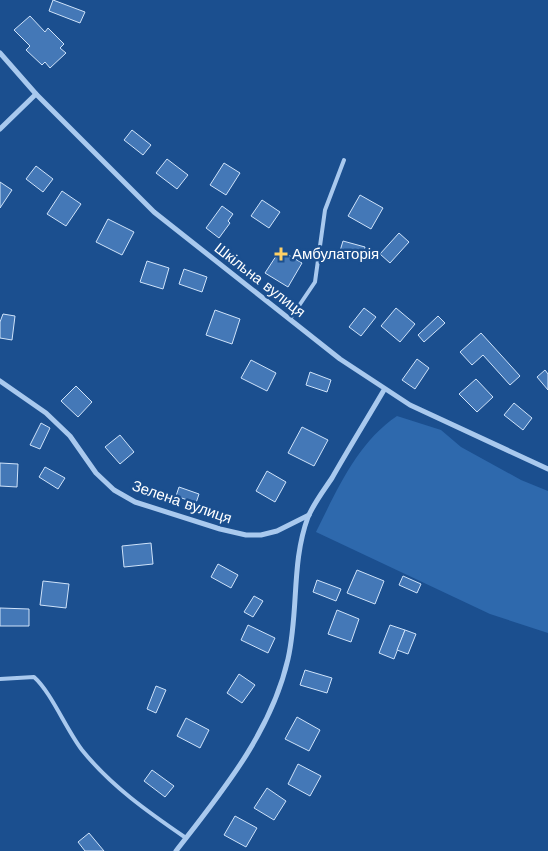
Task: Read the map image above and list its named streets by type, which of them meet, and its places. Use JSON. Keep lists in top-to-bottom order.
{
  "streets": {
    "street": ["Шкільна вулиця", "Зелена вулиця"]
  },
  "places": {
    "health": ["Амбулаторія"]
  }
}
